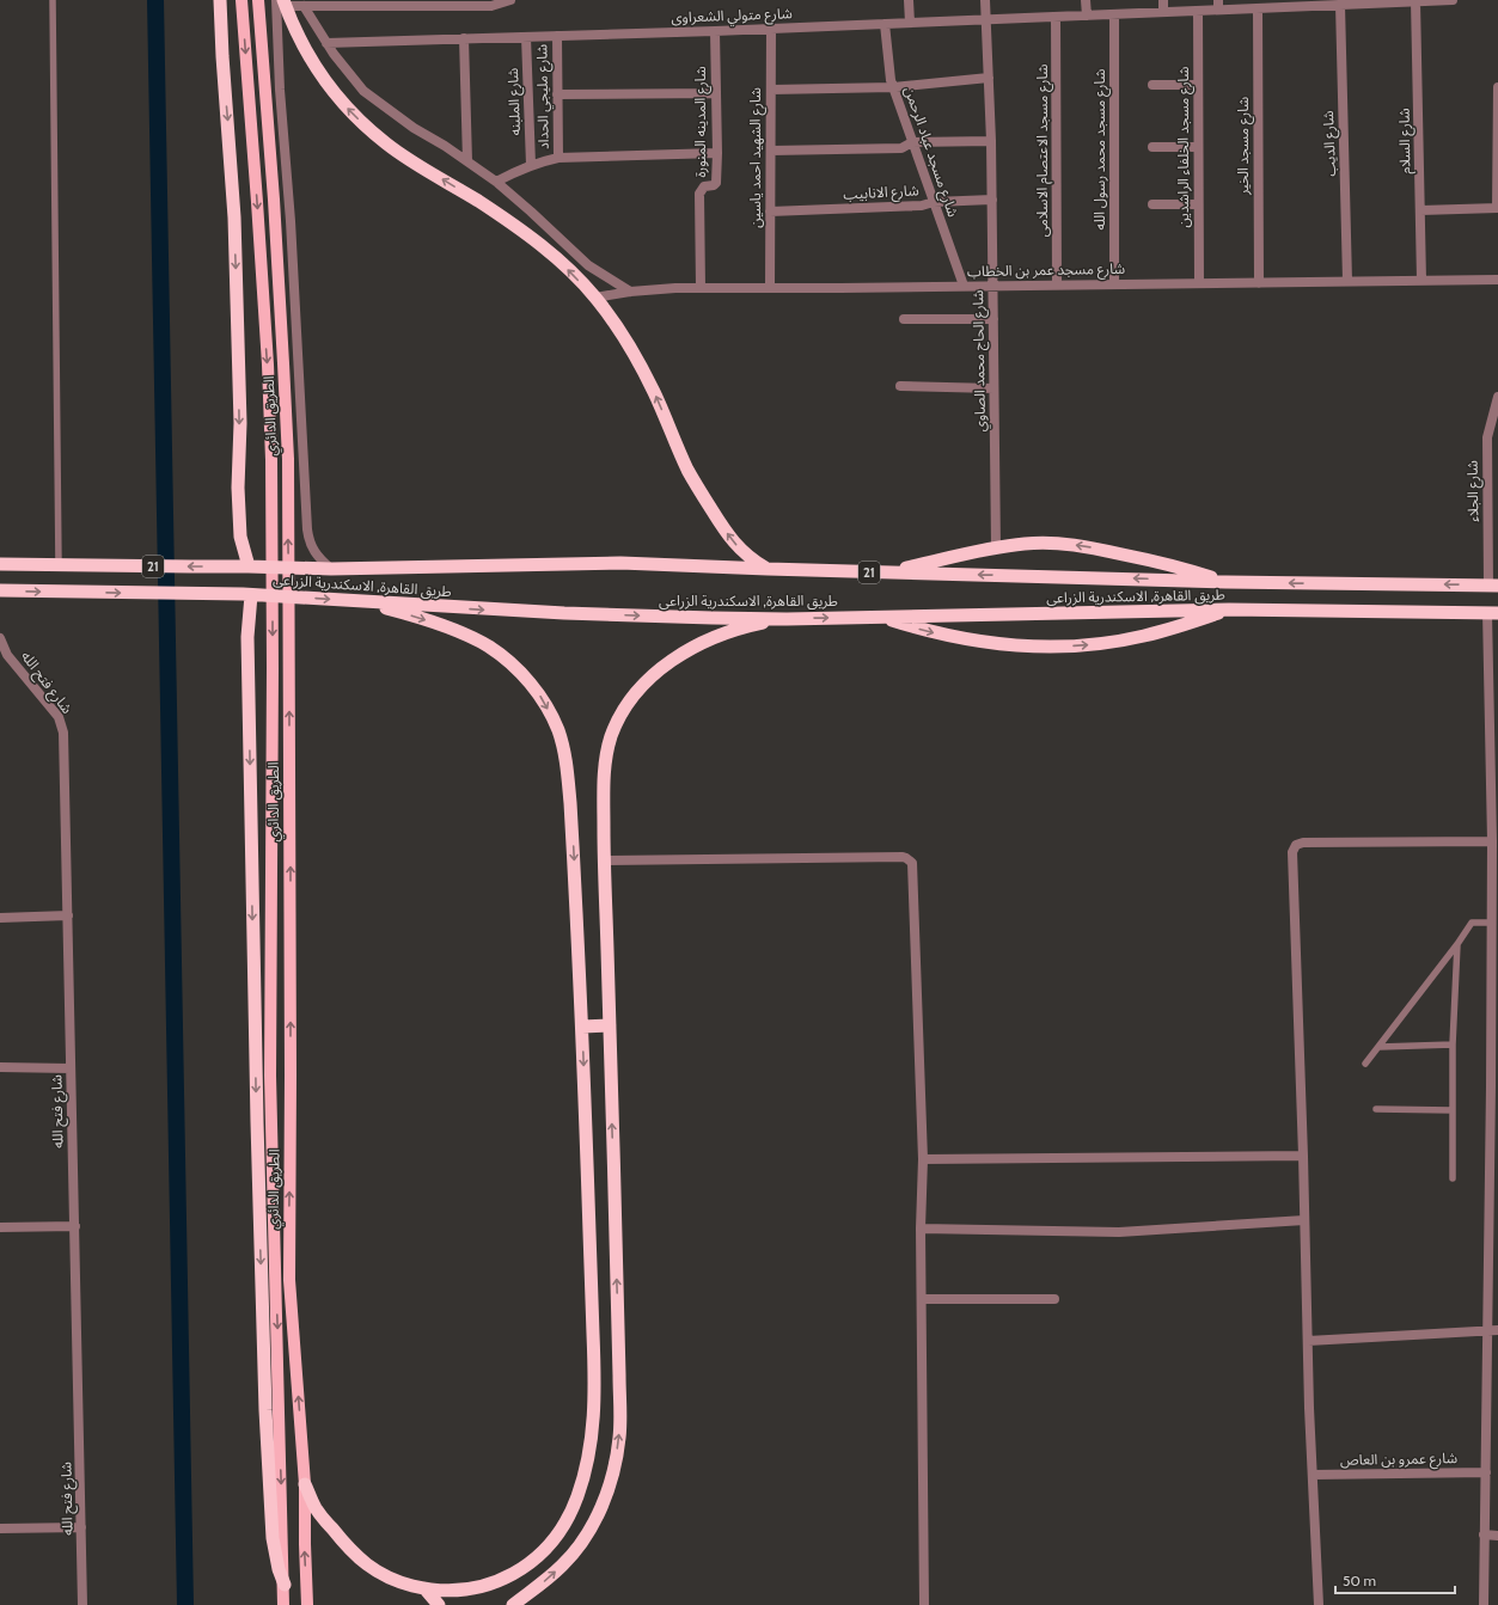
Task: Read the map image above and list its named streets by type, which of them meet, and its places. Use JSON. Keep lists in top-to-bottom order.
{
  "streets": {
    "highway": ["21", "طريق القاهرة, الاسكندرية الزراعى"],
    "main road": ["الطريق الدائري"],
    "street": [
      "شارع متولي الشعراوى",
      "شارع مليجي الحداد",
      "شارع الملبنه",
      "شارع المدينه المنورة",
      "شارع السلام",
      "شارع الديب",
      "شارع مسجد الخير",
      "شارع مسجد الخلفاء الراشدين",
      "شارع مسجد محمد رسول الله",
      "شارع مسجد الاعتصام الاسلامى",
      "شارع مسجد عباد الرحمن",
      "شارع الشهيد احمد ياسين",
      "شارع الانابيب",
      "شارع مسجد عمر بن الخطاب",
      "شارع الحاج محمد الصاوي",
      "شارع الجلاء",
      "شارع فتح الله",
      "شارع عمرو بن العاص"
    ]
  },
  "crossings": [
    ["شارع متولي الشعراوى", "شارع مليجي الحداد"],
    ["شارع متولي الشعراوى", "شارع الملبنه"],
    ["شارع متولي الشعراوى", "شارع المدينه المنورة"],
    ["شارع متولي الشعراوى", "شارع السلام"],
    ["شارع متولي الشعراوى", "شارع الديب"],
    ["شارع متولي الشعراوى", "شارع مسجد الخير"],
    ["شارع متولي الشعراوى", "شارع مسجد الخلفاء الراشدين"],
    ["شارع متولي الشعراوى", "شارع مسجد محمد رسول الله"],
    ["شارع متولي الشعراوى", "شارع مسجد الاعتصام الاسلامى"],
    ["شارع متولي الشعراوى", "شارع مسجد عباد الرحمن"],
    ["شارع متولي الشعراوى", "شارع الشهيد احمد ياسين"],
    ["شارع متولي الشعراوى", "شارع الحاج محمد الصاوي"],
    ["شارع المدينه المنورة", "شارع مسجد عمر بن الخطاب"],
    ["شارع السلام", "شارع مسجد عمر بن الخطاب"],
    ["شارع الديب", "شارع مسجد عمر بن الخطاب"],
    ["شارع مسجد الخير", "شارع مسجد عمر بن الخطاب"],
    ["شارع مسجد الخلفاء الراشدين", "شارع مسجد عمر بن الخطاب"],
    ["شارع مسجد محمد رسول الله", "شارع مسجد عمر بن الخطاب"],
    ["شارع مسجد الاعتصام الاسلامى", "شارع مسجد عمر بن الخطاب"],
    ["شارع مسجد عباد الرحمن", "شارع الانابيب"],
    ["شارع مسجد عباد الرحمن", "شارع مسجد عمر بن الخطاب"],
    ["شارع الشهيد احمد ياسين", "شارع الانابيب"],
    ["شارع الشهيد احمد ياسين", "شارع مسجد عمر بن الخطاب"],
    ["شارع الانابيب", "شارع الحاج محمد الصاوي"],
    ["شارع مسجد عمر بن الخطاب", "شارع الحاج محمد الصاوي"],
    ["شارع الجلاء", "طريق القاهرة, الاسكندرية الزراعى"]
  ],
  "scale_bar": "50 m"
}
